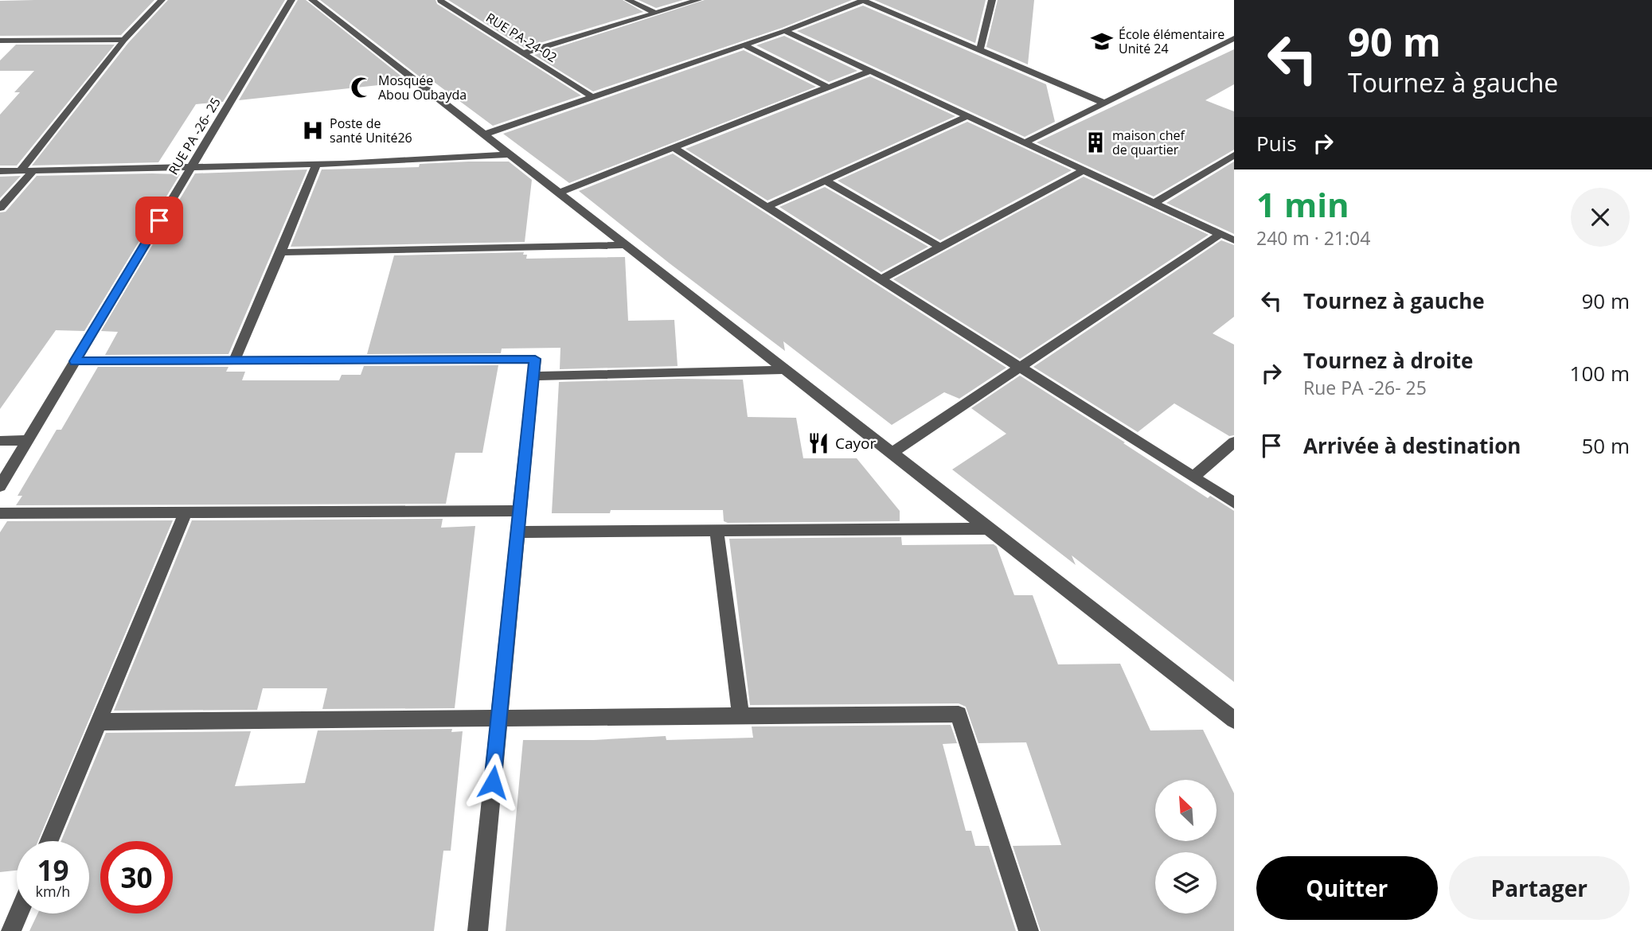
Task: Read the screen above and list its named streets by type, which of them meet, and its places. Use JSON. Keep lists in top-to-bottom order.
{
  "streets": {
    "street": ["RUE PA-24-02", "RUE PA -26- 25"]
  },
  "places": {
    "school or university": ["École élémentaire Unité 24"],
    "mosque": ["Mosquée Abou Oubayda"],
    "hospital": ["Poste de santé Unité26"],
    "building": ["maison chef de quartier"],
    "restaurant": ["Cayor"]
  },
  "north": "top left",
  "page": {
    "turn": ["90 m", "Tournez à gauche"],
    "then": "Puis",
    "heading": ["1 min", "240 m · 21:04"],
    "list": [
      {
        "name": "Tournez à gauche",
        "value": "90 m"
      },
      {
        "name": "Tournez à droite",
        "note": "Rue PA -26- 25",
        "value": "100 m"
      },
      {
        "name": "Arrivée à destination",
        "value": "50 m"
      }
    ],
    "speed": "19 km/h",
    "limit": "30",
    "buttons": ["Quitter", "Partager"]
  }
}
